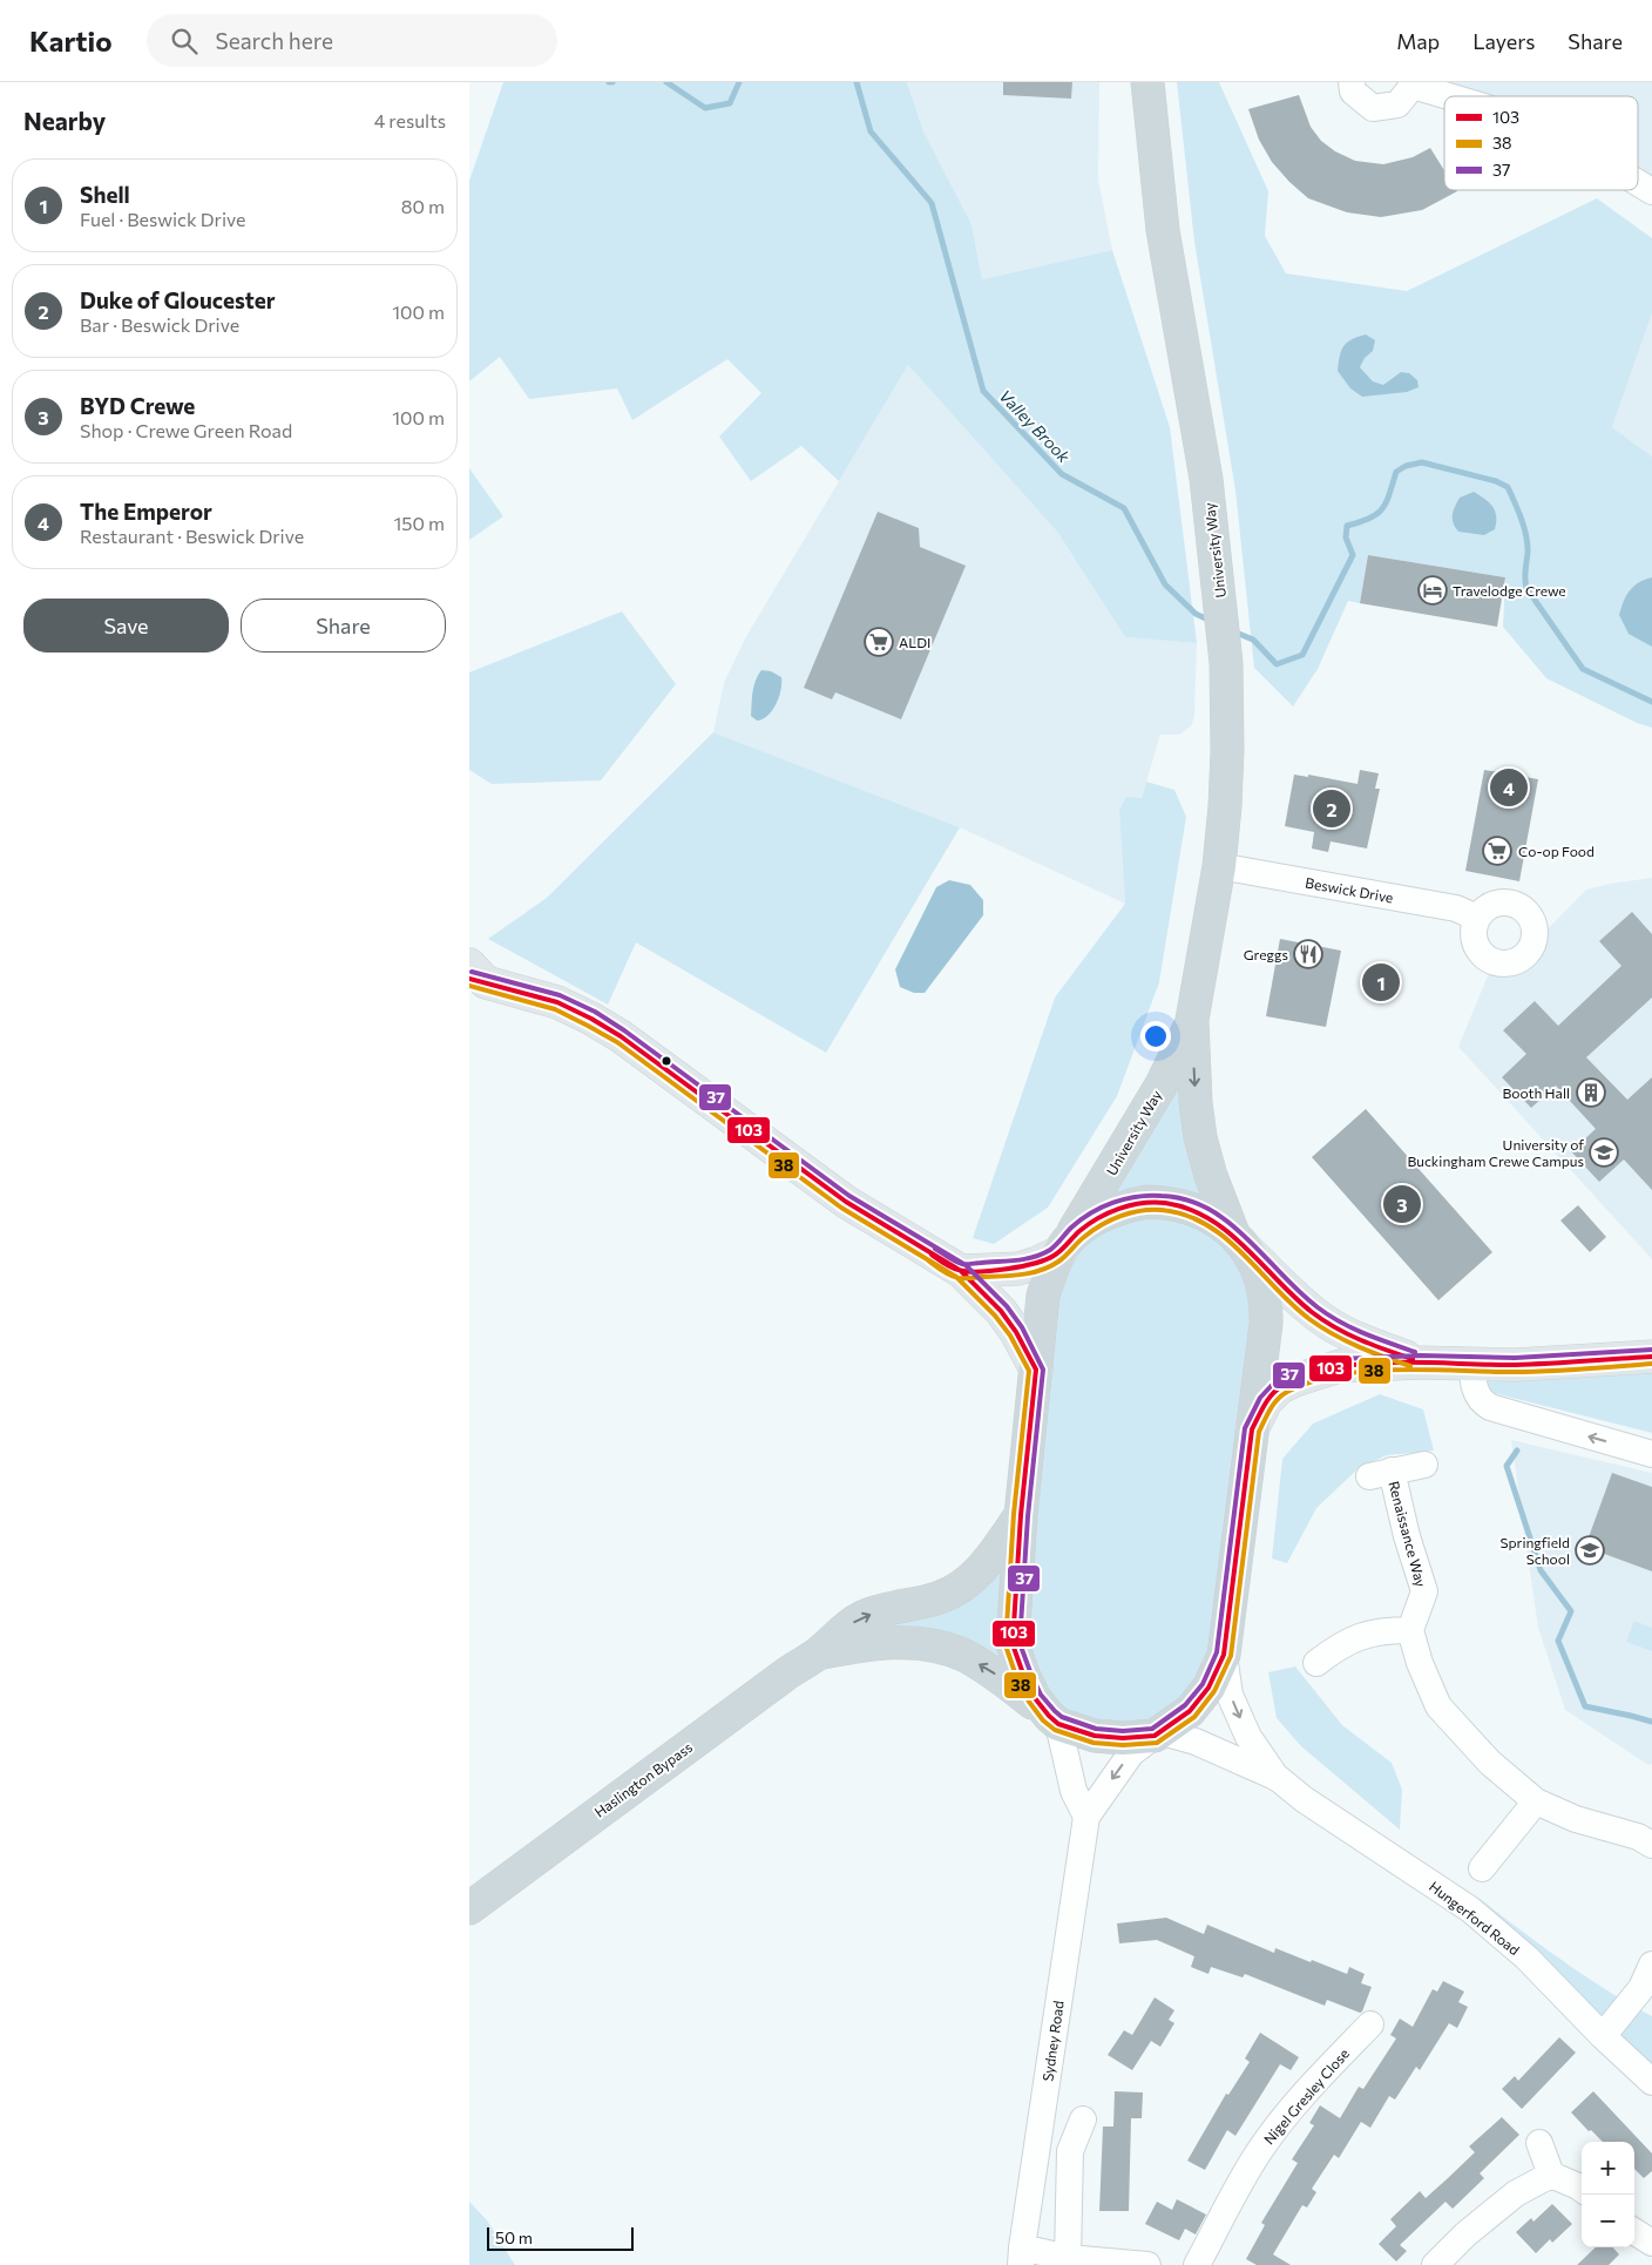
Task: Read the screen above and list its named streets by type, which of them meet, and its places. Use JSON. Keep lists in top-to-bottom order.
{
  "streets": {
    "highway": ["University Way", "Haslington Bypass"],
    "street": [
      "Beswick Drive",
      "Renaissance Way",
      "Hungerford Road",
      "Sydney Road",
      "Nigel Gresley Close"
    ]
  },
  "crossings": [
    ["University Way", "Beswick Drive"],
    ["University Way", "Haslington Bypass"],
    ["University Way", "Hungerford Road"],
    ["University Way", "Sydney Road"],
    ["Hungerford Road", "Sydney Road"]
  ],
  "water": ["Valley Brook"],
  "places": {
    "hotel": ["Travelodge Crewe"],
    "supermarket": ["ALDI", "Co-op Food"],
    "restaurant": ["Greggs"],
    "building": ["Booth Hall"],
    "school or university": ["University of Buckingham Crewe Campus", "Springfield School"]
  },
  "lines": ["transit line 37", "transit line 103", "transit line 38"],
  "legend": ["103", "38", "37"],
  "scale_bar": "50 m",
  "page": {
    "header": "Kartio",
    "search": "Search here",
    "nav": ["Map", "Layers", "Share"],
    "heading": ["Nearby", "4 results"],
    "list": [
      {
        "mark": "1",
        "name": "Shell",
        "note": "Fuel · Beswick Drive",
        "value": "80 m"
      },
      {
        "mark": "2",
        "name": "Duke of Gloucester",
        "note": "Bar · Beswick Drive",
        "value": "100 m"
      },
      {
        "mark": "3",
        "name": "BYD Crewe",
        "note": "Shop · Crewe Green Road",
        "value": "100 m"
      },
      {
        "mark": "4",
        "name": "The Emperor",
        "note": "Restaurant · Beswick Drive",
        "value": "150 m"
      }
    ],
    "buttons": ["Save", "Share"],
    "pins": [
      "4",
      "2",
      "1",
      "3"
    ],
    "map_buttons": ["+", "−"],
    "scale": "50 m"
  }
}
